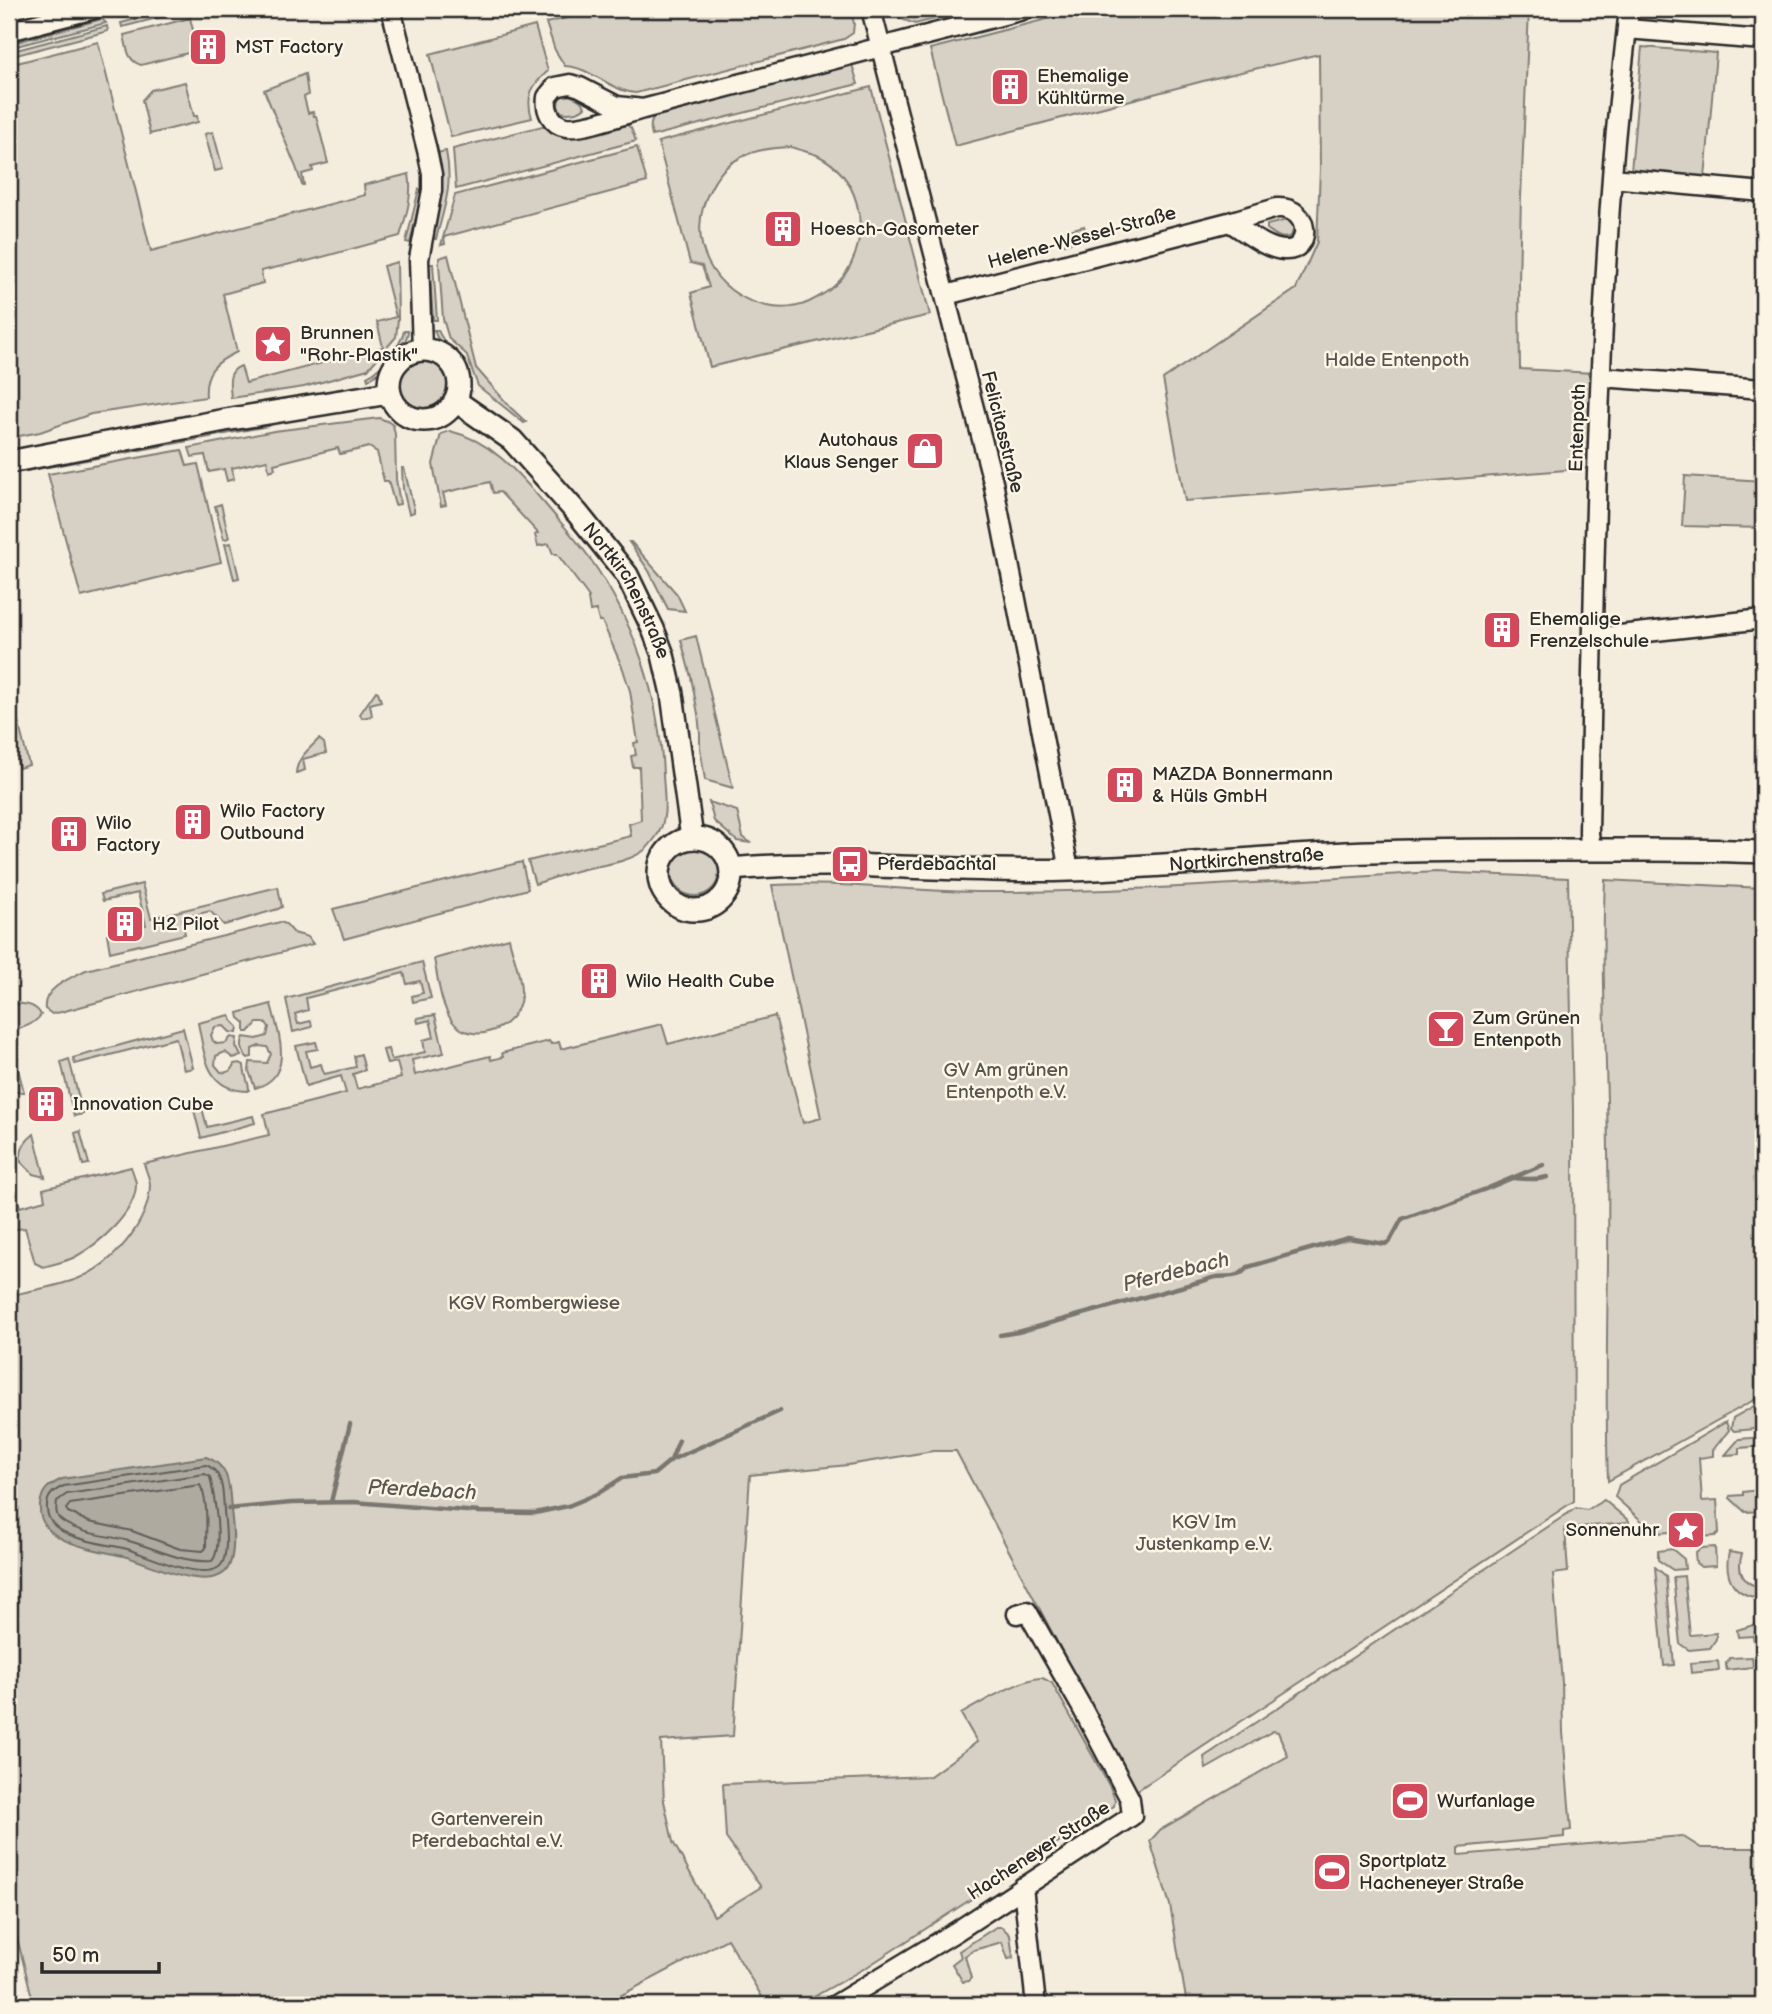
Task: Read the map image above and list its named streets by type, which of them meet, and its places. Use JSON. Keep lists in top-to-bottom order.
{
  "streets": {
    "main road": ["Nortkirchenstraße"],
    "street": [
      "Helene-Wessel-Straße",
      "Entenpoth",
      "Felicitasstraße",
      "Hacheneyer Straße"
    ]
  },
  "crossings": [
    ["Helene-Wessel-Straße", "Felicitasstraße"],
    ["Entenpoth", "Nortkirchenstraße"],
    ["Felicitasstraße", "Nortkirchenstraße"]
  ],
  "water": ["Pferdebach"],
  "parks": [
    "Halde Entenpoth",
    "GV Am grünen Entenpoth e.V.",
    "KGV Rombergwiese",
    "KGV Im Justenkamp e.V.",
    "Gartenverein Pferdebachtal e.V."
  ],
  "places": {
    "building": [
      "MST Factory",
      "Ehemalige Kühltürme",
      "Hoesch-Gasometer",
      "Ehemalige Frenzelschule",
      "MAZDA Bonnermann & Hüls GmbH",
      "Wilo Factory Outbound",
      "Wilo Factory",
      "H2 Pilot",
      "Wilo Health Cube",
      "Innovation Cube"
    ],
    "place": ["Brunnen \"Rohr-Plastik\"", "Sonnenuhr"],
    "shop": ["Autohaus Klaus Senger"],
    "bus stop": ["Pferdebachtal"],
    "bar": ["Zum Grünen Entenpoth"],
    "sports": ["Wurfanlage", "Sportplatz Hacheneyer Straße"]
  },
  "scale_bar": "50 m"
}
